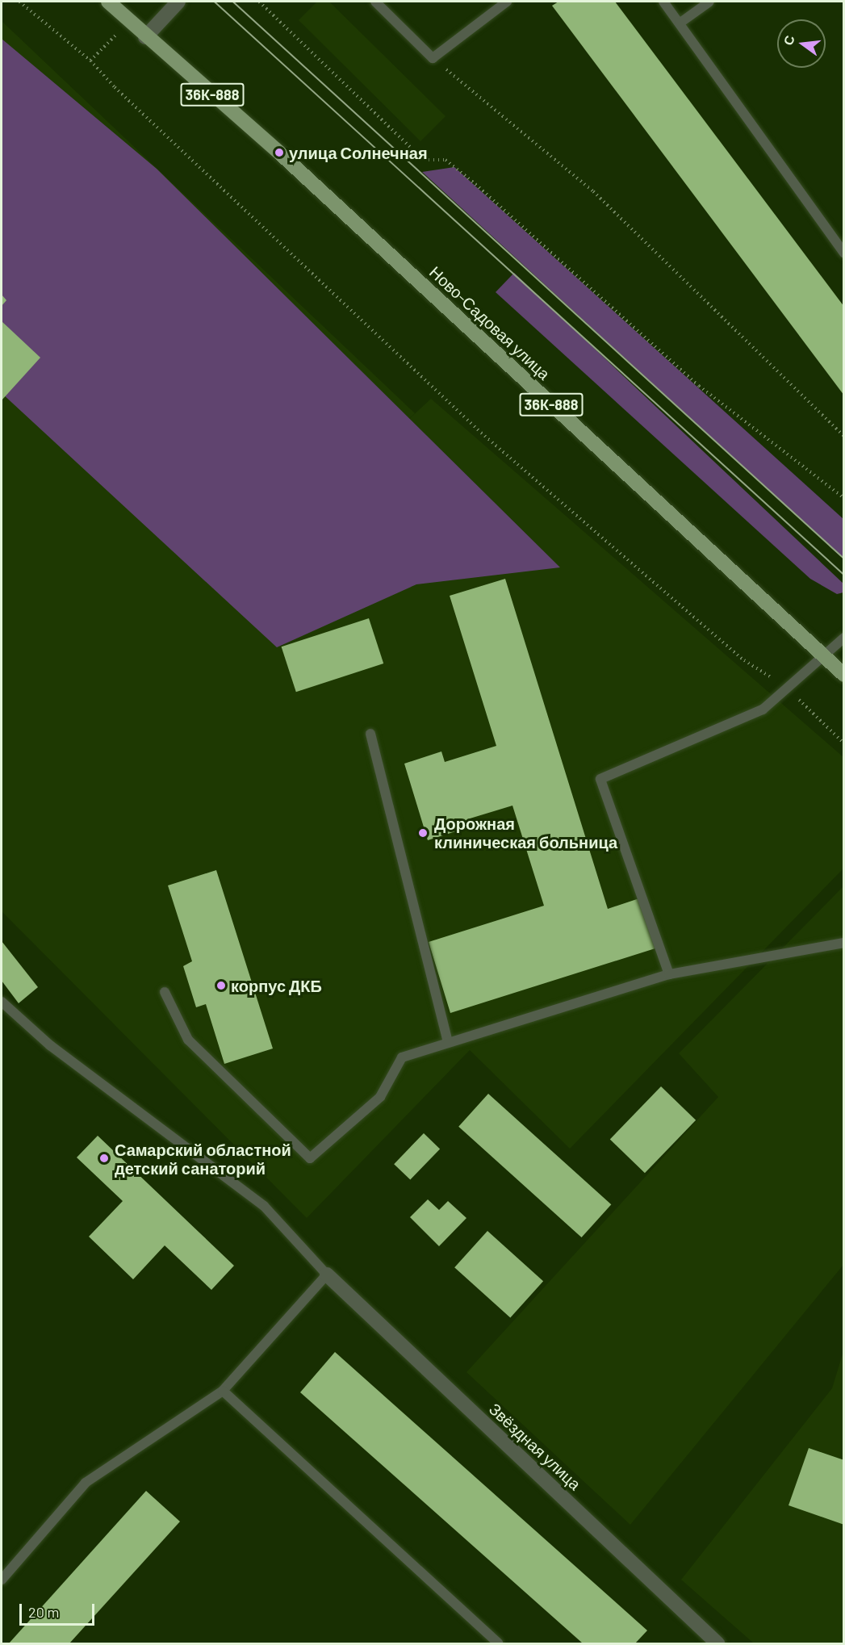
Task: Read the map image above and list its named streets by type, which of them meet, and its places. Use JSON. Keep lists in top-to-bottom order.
{
  "streets": {
    "main road": ["36К-888", "Ново-Садовая улица"],
    "street": ["Звёздная улица"]
  },
  "places": [
    "улица Солнечная",
    "Дорожная клиническая больница",
    "корпус ДКБ",
    "Самарский областной детский санаторий"
  ],
  "scale_bar": "20 m",
  "north": "left"
}
